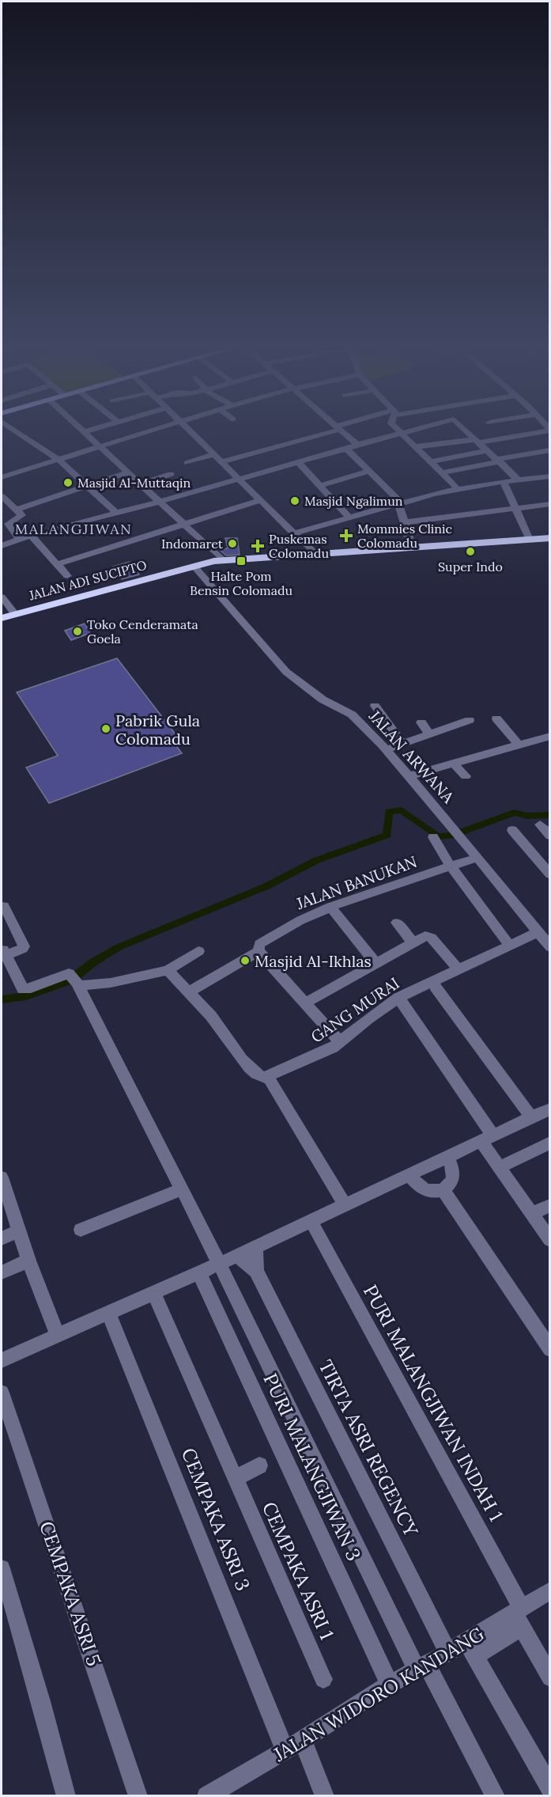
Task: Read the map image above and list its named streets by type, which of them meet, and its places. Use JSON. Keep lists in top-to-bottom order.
{
  "streets": {
    "highway": ["JALAN ADI SUCIPTO"],
    "street": [
      "JALAN ARWANA",
      "JALAN BANUKAN",
      "GANG MURAI",
      "PURI MALANGJIWAN INDAH 1",
      "TIRTA ASRI REGENCY",
      "PURI MALANGJIWAN 3",
      "CEMPAKA ASRI 3",
      "CEMPAKA ASRI 1",
      "CEMPAKA ASRI 5",
      "JALAN WIDORO KANDANG"
    ]
  },
  "crossings": [
    ["JALAN ADI SUCIPTO", "JALAN ARWANA"],
    ["JALAN ARWANA", "JALAN BANUKAN"],
    ["JALAN ARWANA", "GANG MURAI"],
    ["PURI MALANGJIWAN INDAH 1", "JALAN WIDORO KANDANG"]
  ],
  "districts": ["MALANGJIWAN"],
  "places": {
    "other": [
      "Masjid Al-Muttaqin",
      "Masjid Ngalimun",
      "Indomaret",
      "Super Indo",
      "Toko Cenderamata Goela",
      "Pabrik Gula Colomadu",
      "Masjid Al-Ikhlas"
    ],
    "health": ["Mommies Clinic Colomadu", "Puskemas Colomadu"],
    "transit": ["Halte Pom Bensin Colomadu"]
  }
}
